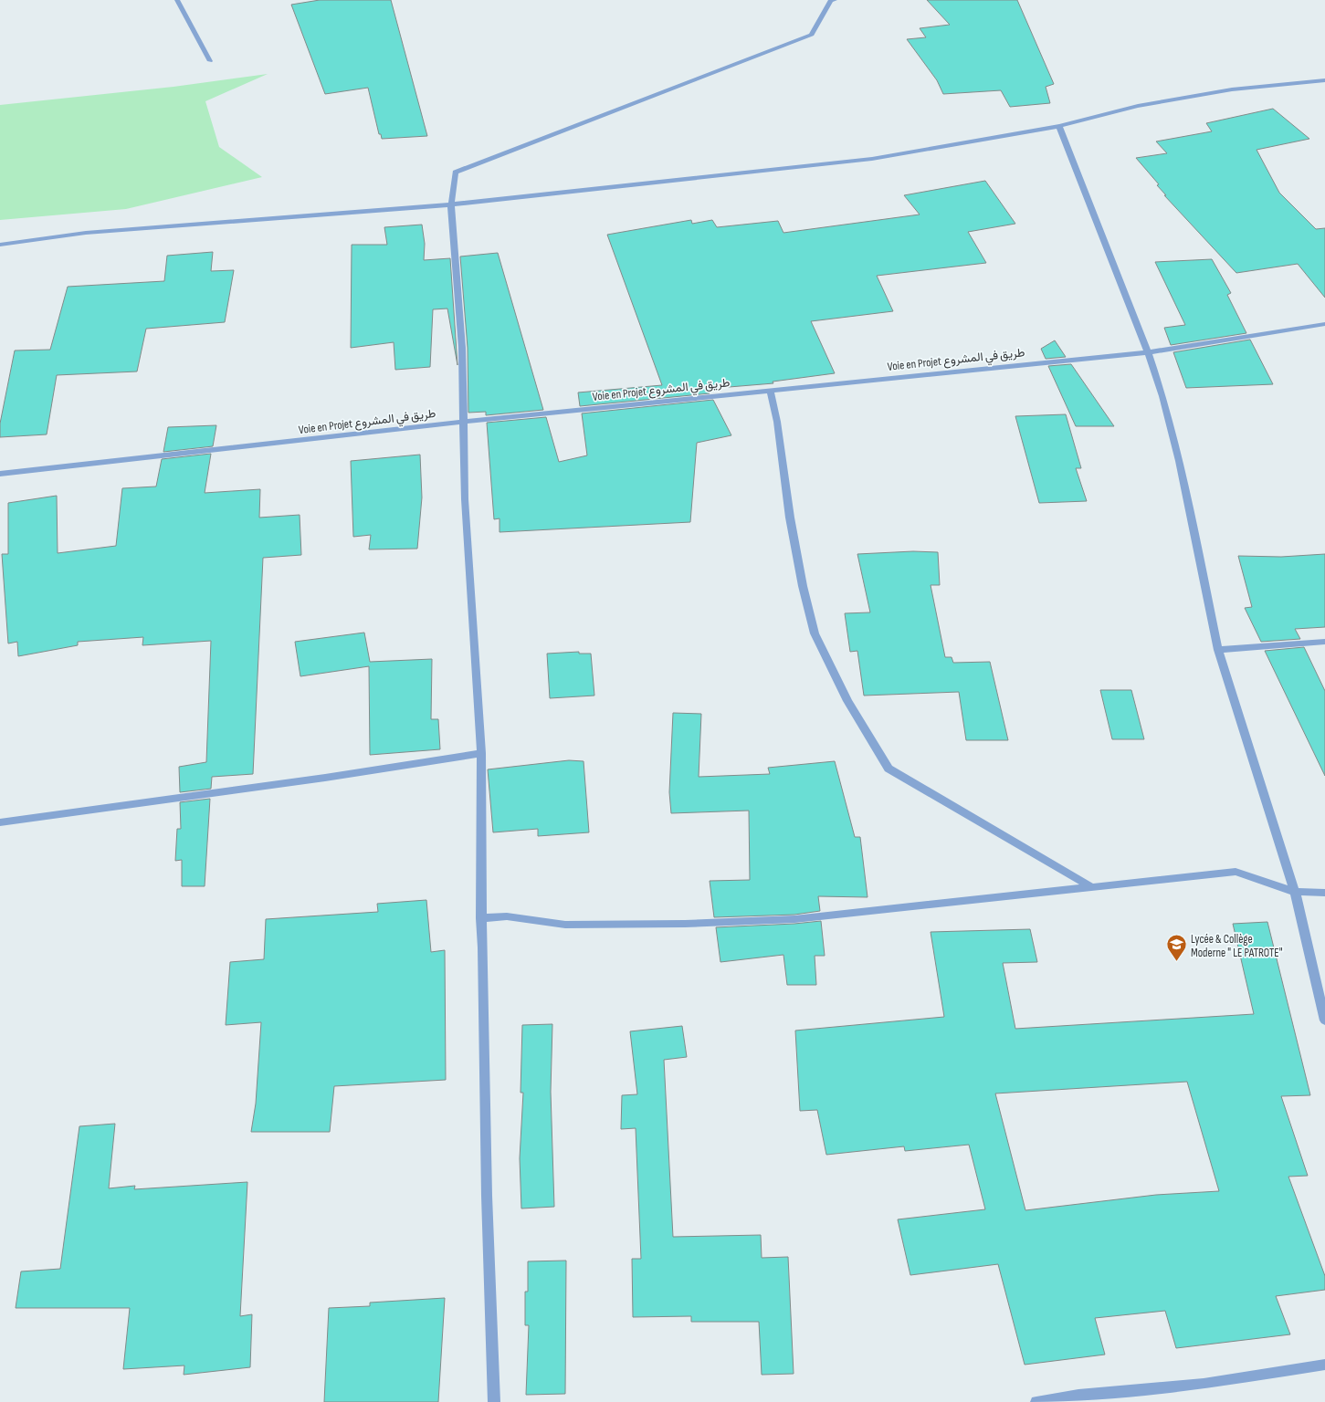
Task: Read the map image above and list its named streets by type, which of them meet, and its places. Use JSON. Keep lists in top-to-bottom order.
{
  "streets": {
    "street": ["Voie en Projet طريق في المشروع"]
  },
  "places": {
    "school or university": ["Lycée & Collège Moderne \" LE PATROTE\""]
  }
}
